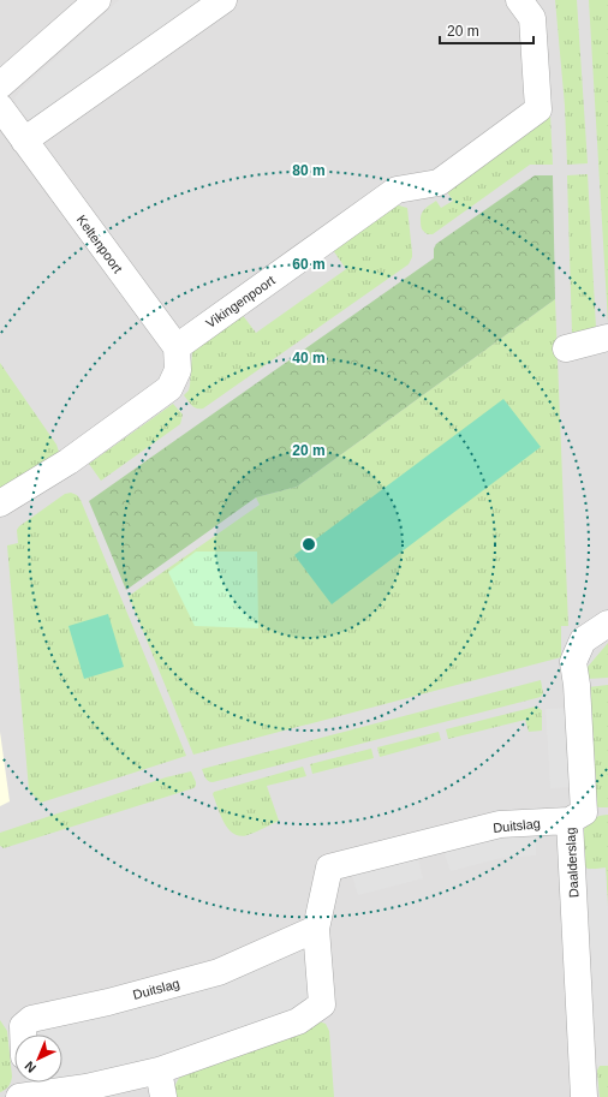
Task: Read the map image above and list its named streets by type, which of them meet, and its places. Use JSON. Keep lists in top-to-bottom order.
{
  "streets": {
    "street": [
      "Keltenpoort",
      "Vikingenpoort",
      "Duitslag",
      "Daalderslag"
    ]
  },
  "crossings": [
    ["Keltenpoort", "Vikingenpoort"],
    ["Duitslag", "Daalderslag"]
  ],
  "scale_bar": "20 m",
  "north": "bottom left",
  "rings": [
    "80 m",
    "60 m",
    "40 m",
    "20 m"
  ]
}
